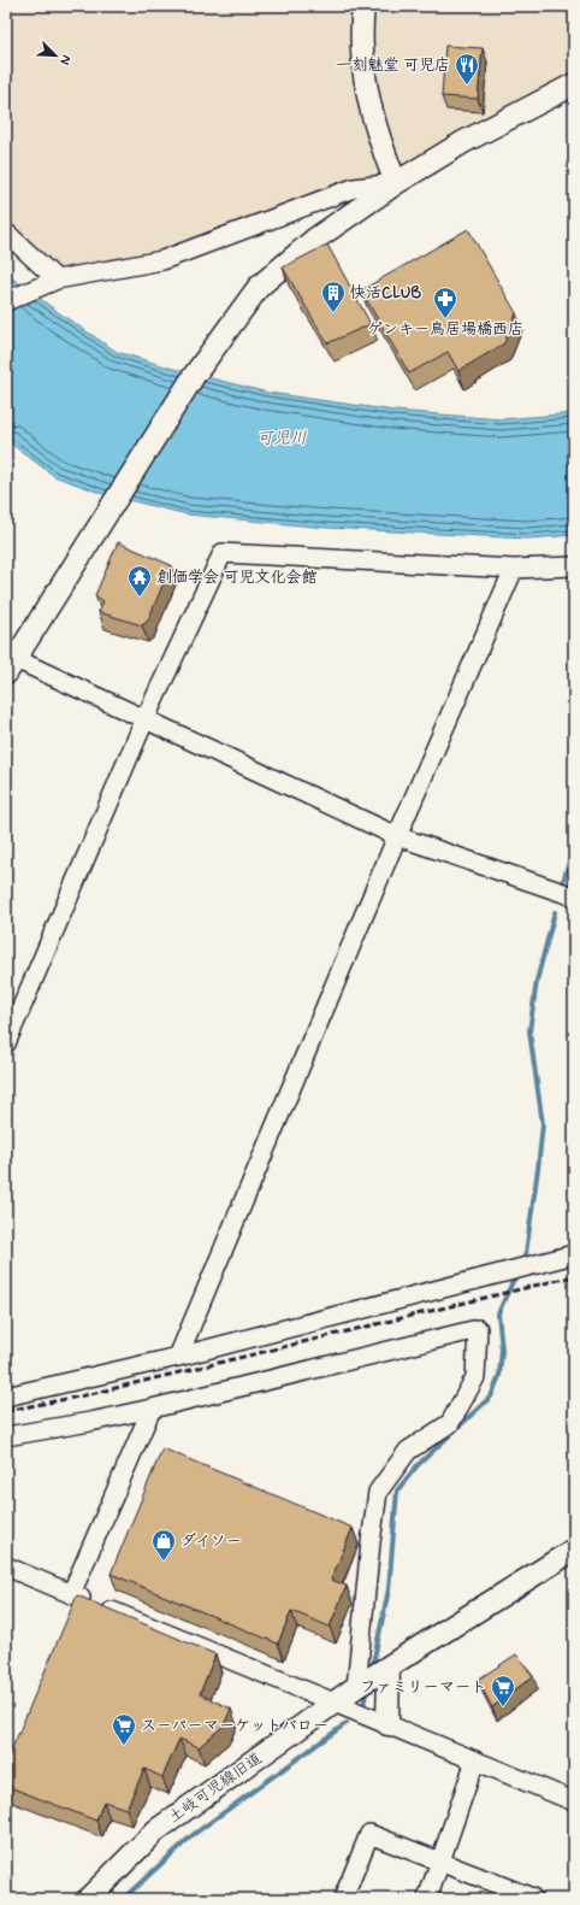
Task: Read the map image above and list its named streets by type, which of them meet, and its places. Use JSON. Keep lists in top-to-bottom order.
{
  "streets": {
    "street": ["土岐可児線旧道"]
  },
  "water": ["可児川"],
  "places": {
    "restaurant": ["一刻魅堂 可児店"],
    "building": ["快活CLUB"],
    "pharmacy": ["ゲンキー鳥居場橋西店"],
    "temple": ["創価学会 可児文化会館"],
    "shop": ["ダイソー"],
    "supermarket": ["ファミリーマート", "スーパーマーケットバロー"]
  },
  "north": "bottom right"
}
